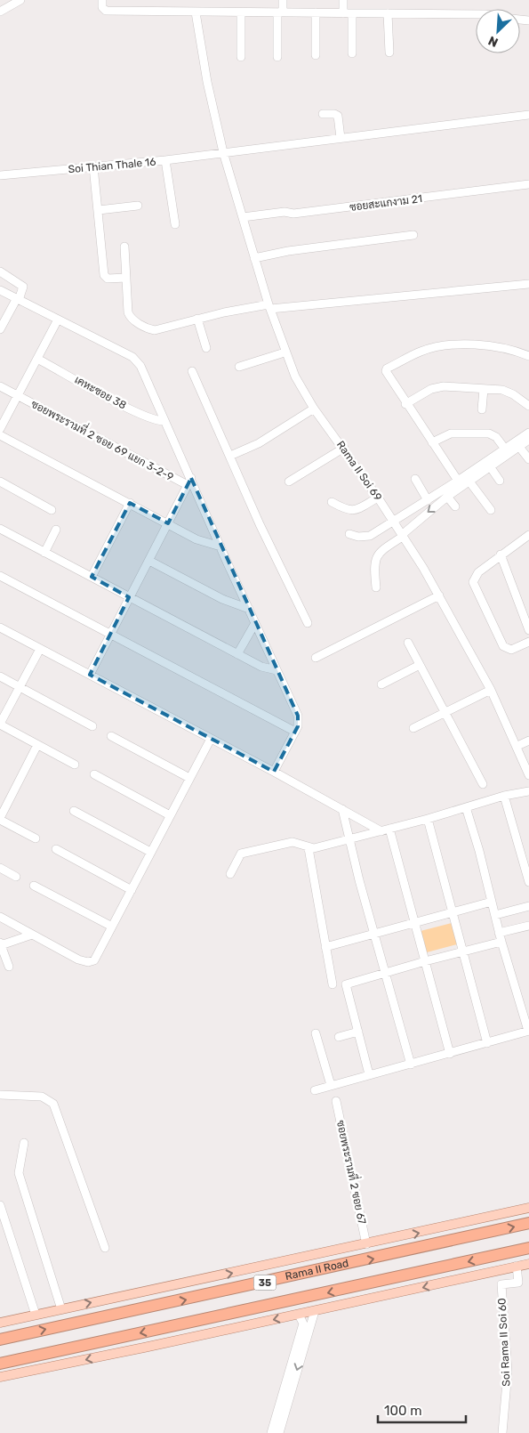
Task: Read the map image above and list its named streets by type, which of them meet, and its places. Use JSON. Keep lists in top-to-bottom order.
{
  "streets": {
    "highway": ["Rama II Road", "35"],
    "street": [
      "Soi Thian Thale 16",
      "ซอยสะแกงาม 21",
      "เคหะซอย 38",
      "ซอยพระรามที่ 2 ซอย 69 แยก 3-2-9",
      "Rama II Soi 69",
      "ซอยพระรามที่ 2 ซอย 67",
      "Soi Rama II Soi 60"
    ]
  },
  "crossings": [
    ["Soi Thian Thale 16", "Rama II Soi 69"],
    ["ซอยสะแกงาม 21", "Rama II Soi 69"],
    ["ซอยพระรามที่ 2 ซอย 67", "Rama II Road"]
  ],
  "scale_bar": "100 m",
  "north": "bottom left"
}
